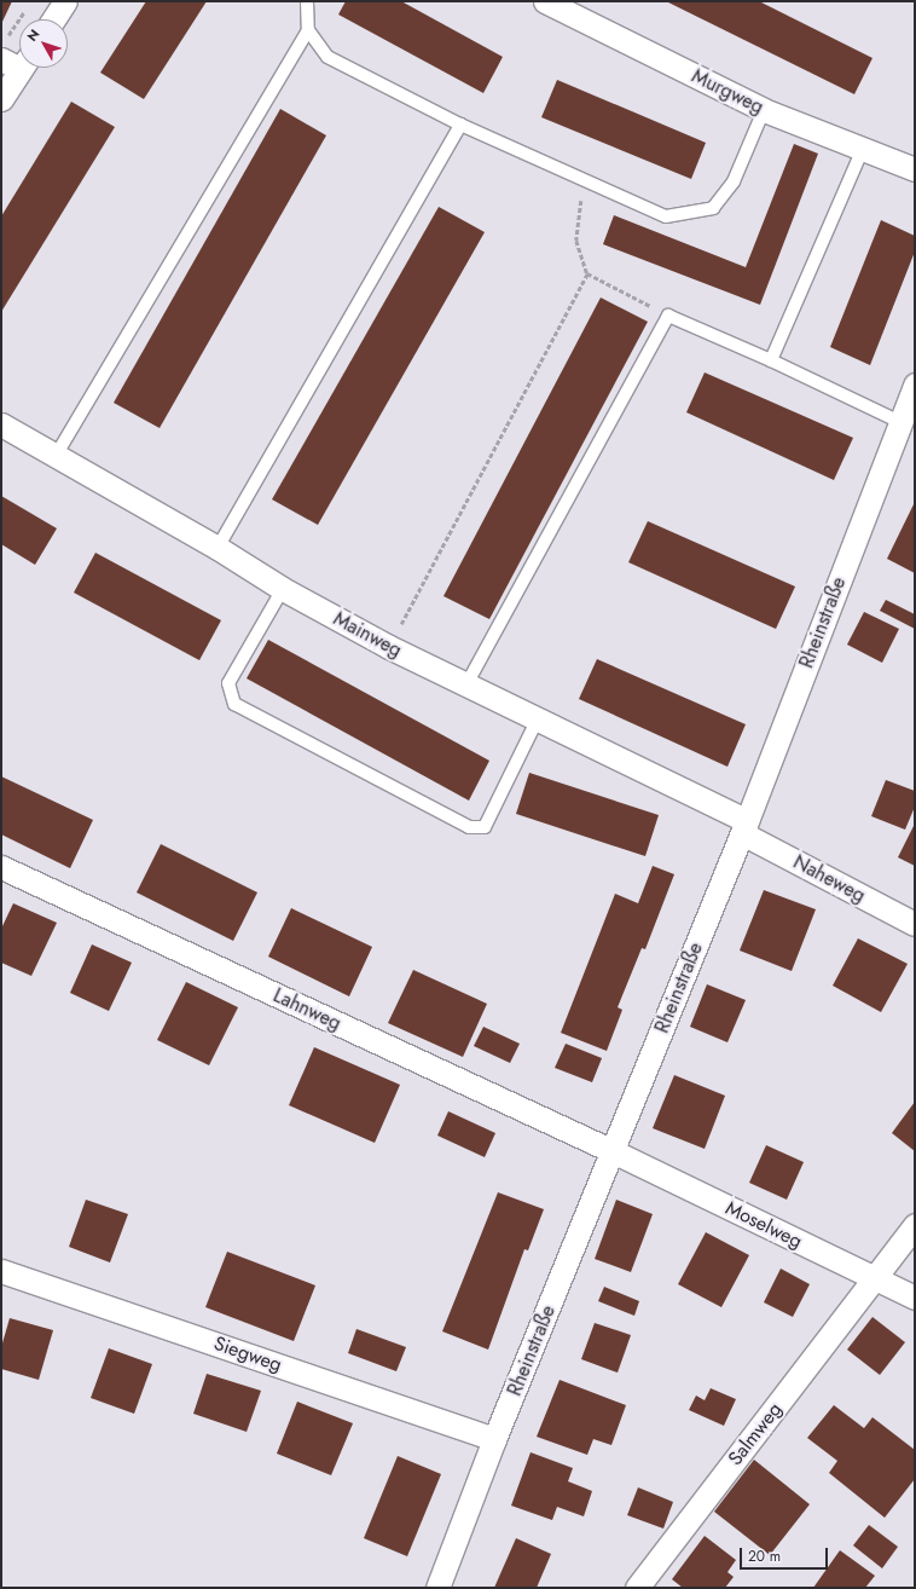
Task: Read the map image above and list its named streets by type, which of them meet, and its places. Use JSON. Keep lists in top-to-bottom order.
{
  "streets": {
    "street": [
      "Murgweg",
      "Rheinstraße",
      "Mainweg",
      "Naheweg",
      "Lahnweg",
      "Moselweg",
      "Siegweg",
      "Salmweg"
    ]
  },
  "crossings": [
    ["Rheinstraße", "Mainweg"],
    ["Rheinstraße", "Naheweg"],
    ["Rheinstraße", "Lahnweg"],
    ["Rheinstraße", "Moselweg"],
    ["Rheinstraße", "Siegweg"],
    ["Mainweg", "Naheweg"],
    ["Lahnweg", "Moselweg"],
    ["Moselweg", "Salmweg"]
  ],
  "scale_bar": "20 m",
  "north": "top left"
}
